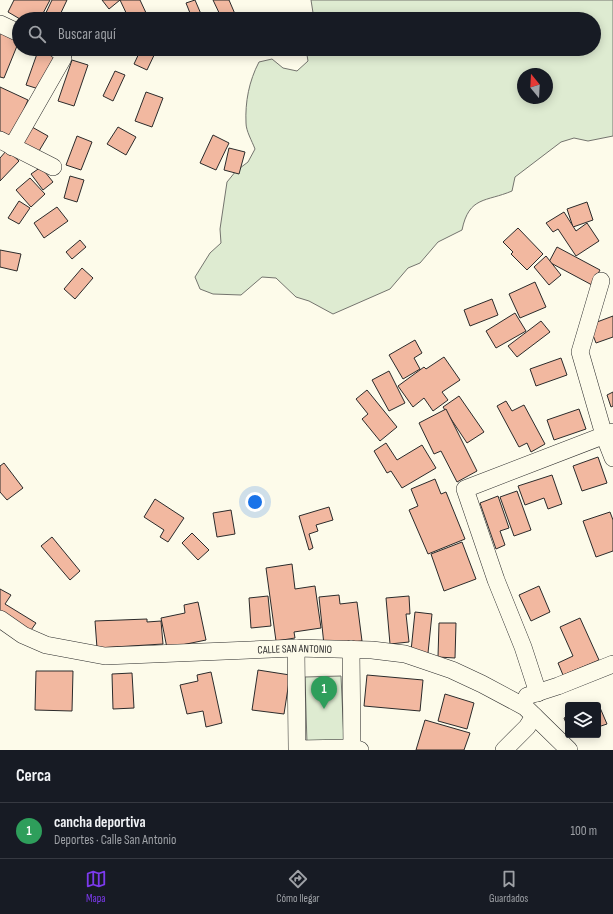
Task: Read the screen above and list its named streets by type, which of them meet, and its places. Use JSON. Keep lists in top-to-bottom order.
{
  "streets": {
    "street": ["CALLE SAN ANTONIO"]
  },
  "north": "top",
  "page": {
    "search": "Buscar aquí",
    "pins": "1",
    "heading": "Cerca",
    "list": [
      {
        "mark": "1",
        "name": "cancha deportiva",
        "note": "Deportes · Calle San Antonio",
        "value": "100 m"
      }
    ],
    "nav": ["Mapa", "Cómo llegar", "Guardados"]
  }
}
